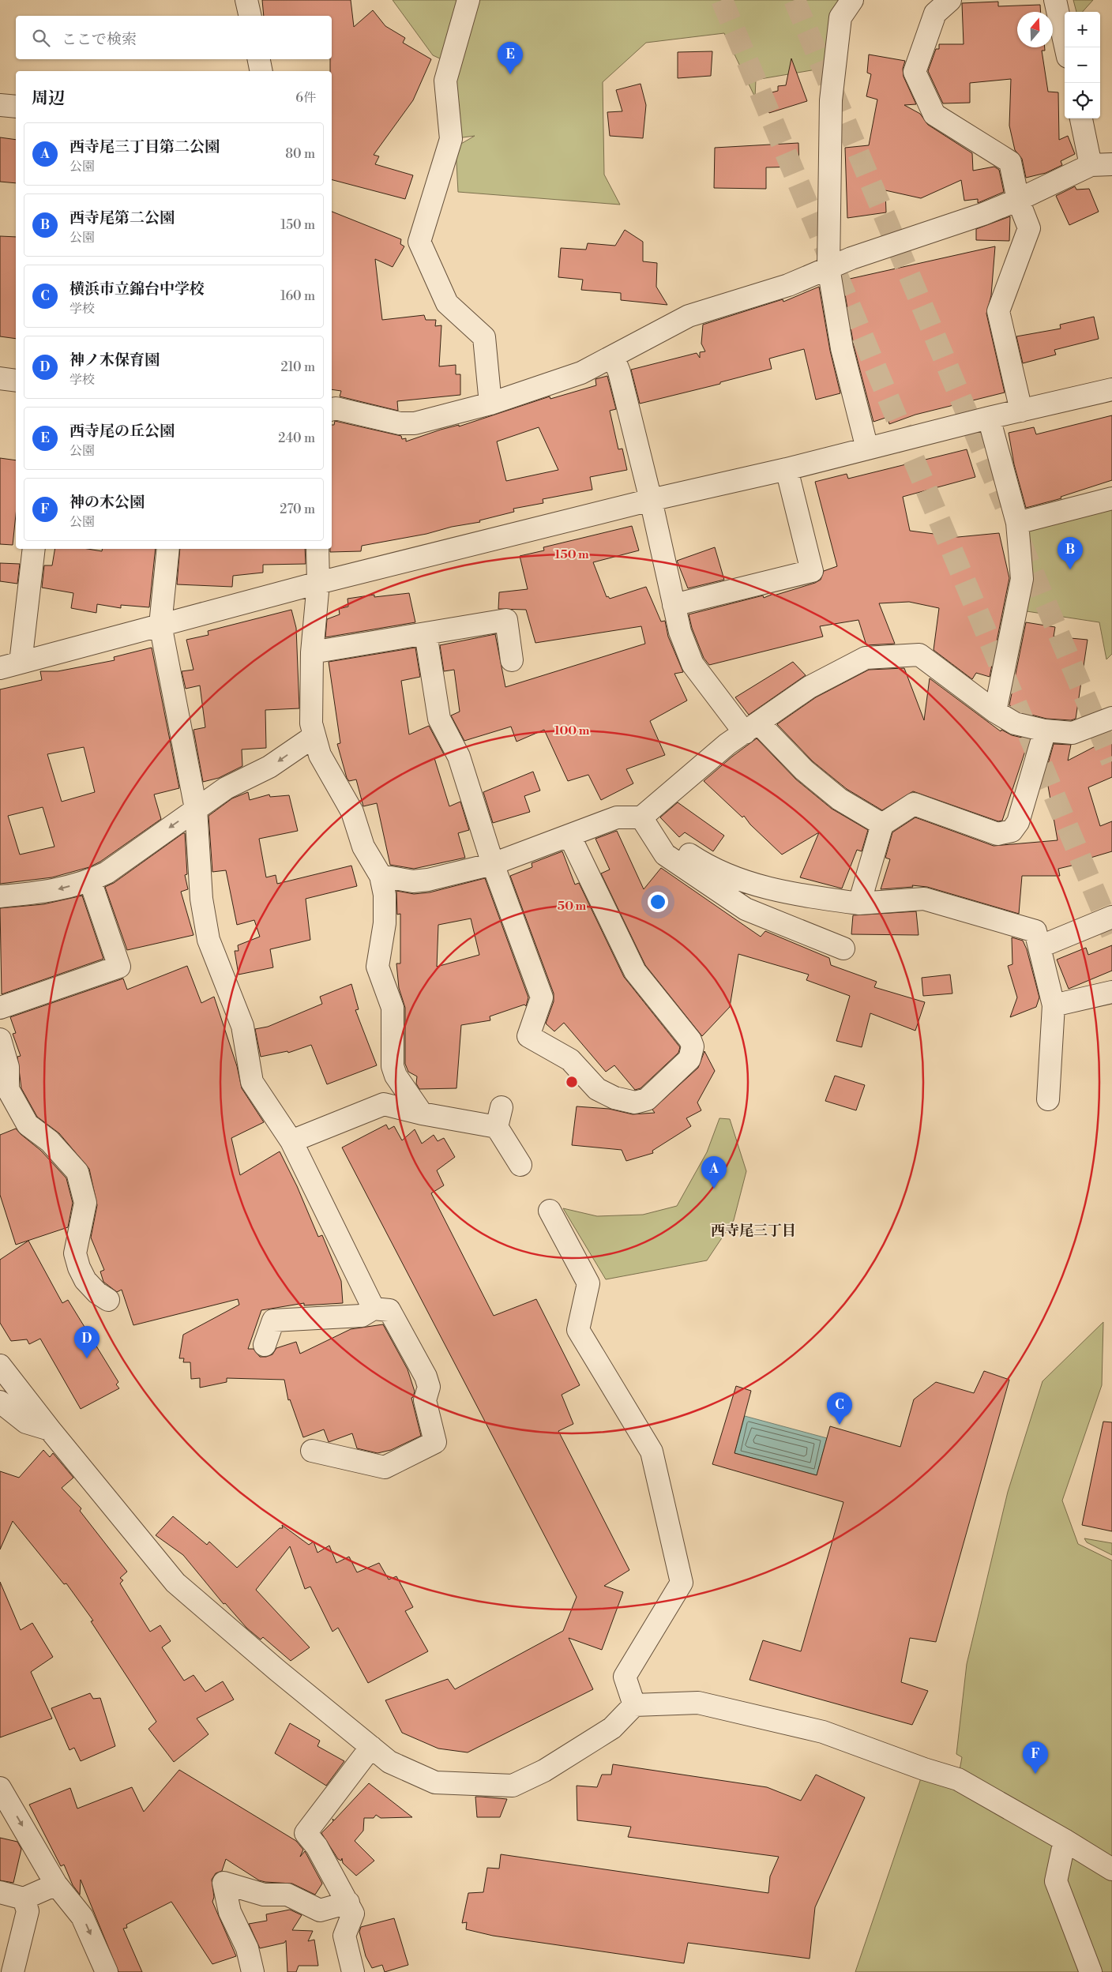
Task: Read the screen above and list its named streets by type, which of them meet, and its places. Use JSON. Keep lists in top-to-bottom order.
{
  "districts": ["西寺尾三丁目"],
  "north": "top",
  "page": {
    "map_buttons": ["+", "−"],
    "search": "ここで検索",
    "pins": [
      "E",
      "B",
      "A",
      "D",
      "C",
      "F"
    ],
    "heading": ["周辺", "6件"],
    "list": [
      {
        "mark": "A",
        "name": "西寺尾三丁目第二公園",
        "note": "公園",
        "value": "80 m"
      },
      {
        "mark": "B",
        "name": "西寺尾第二公園",
        "note": "公園",
        "value": "150 m"
      },
      {
        "mark": "C",
        "name": "横浜市立錦台中学校",
        "note": "学校",
        "value": "160 m"
      },
      {
        "mark": "D",
        "name": "神ノ木保育園",
        "note": "学校",
        "value": "210 m"
      },
      {
        "mark": "E",
        "name": "西寺尾の丘公園",
        "note": "公園",
        "value": "240 m"
      },
      {
        "mark": "F",
        "name": "神の木公園",
        "note": "公園",
        "value": "270 m"
      }
    ]
  },
  "rings": ["150 m", "100 m", "50 m"]
}
